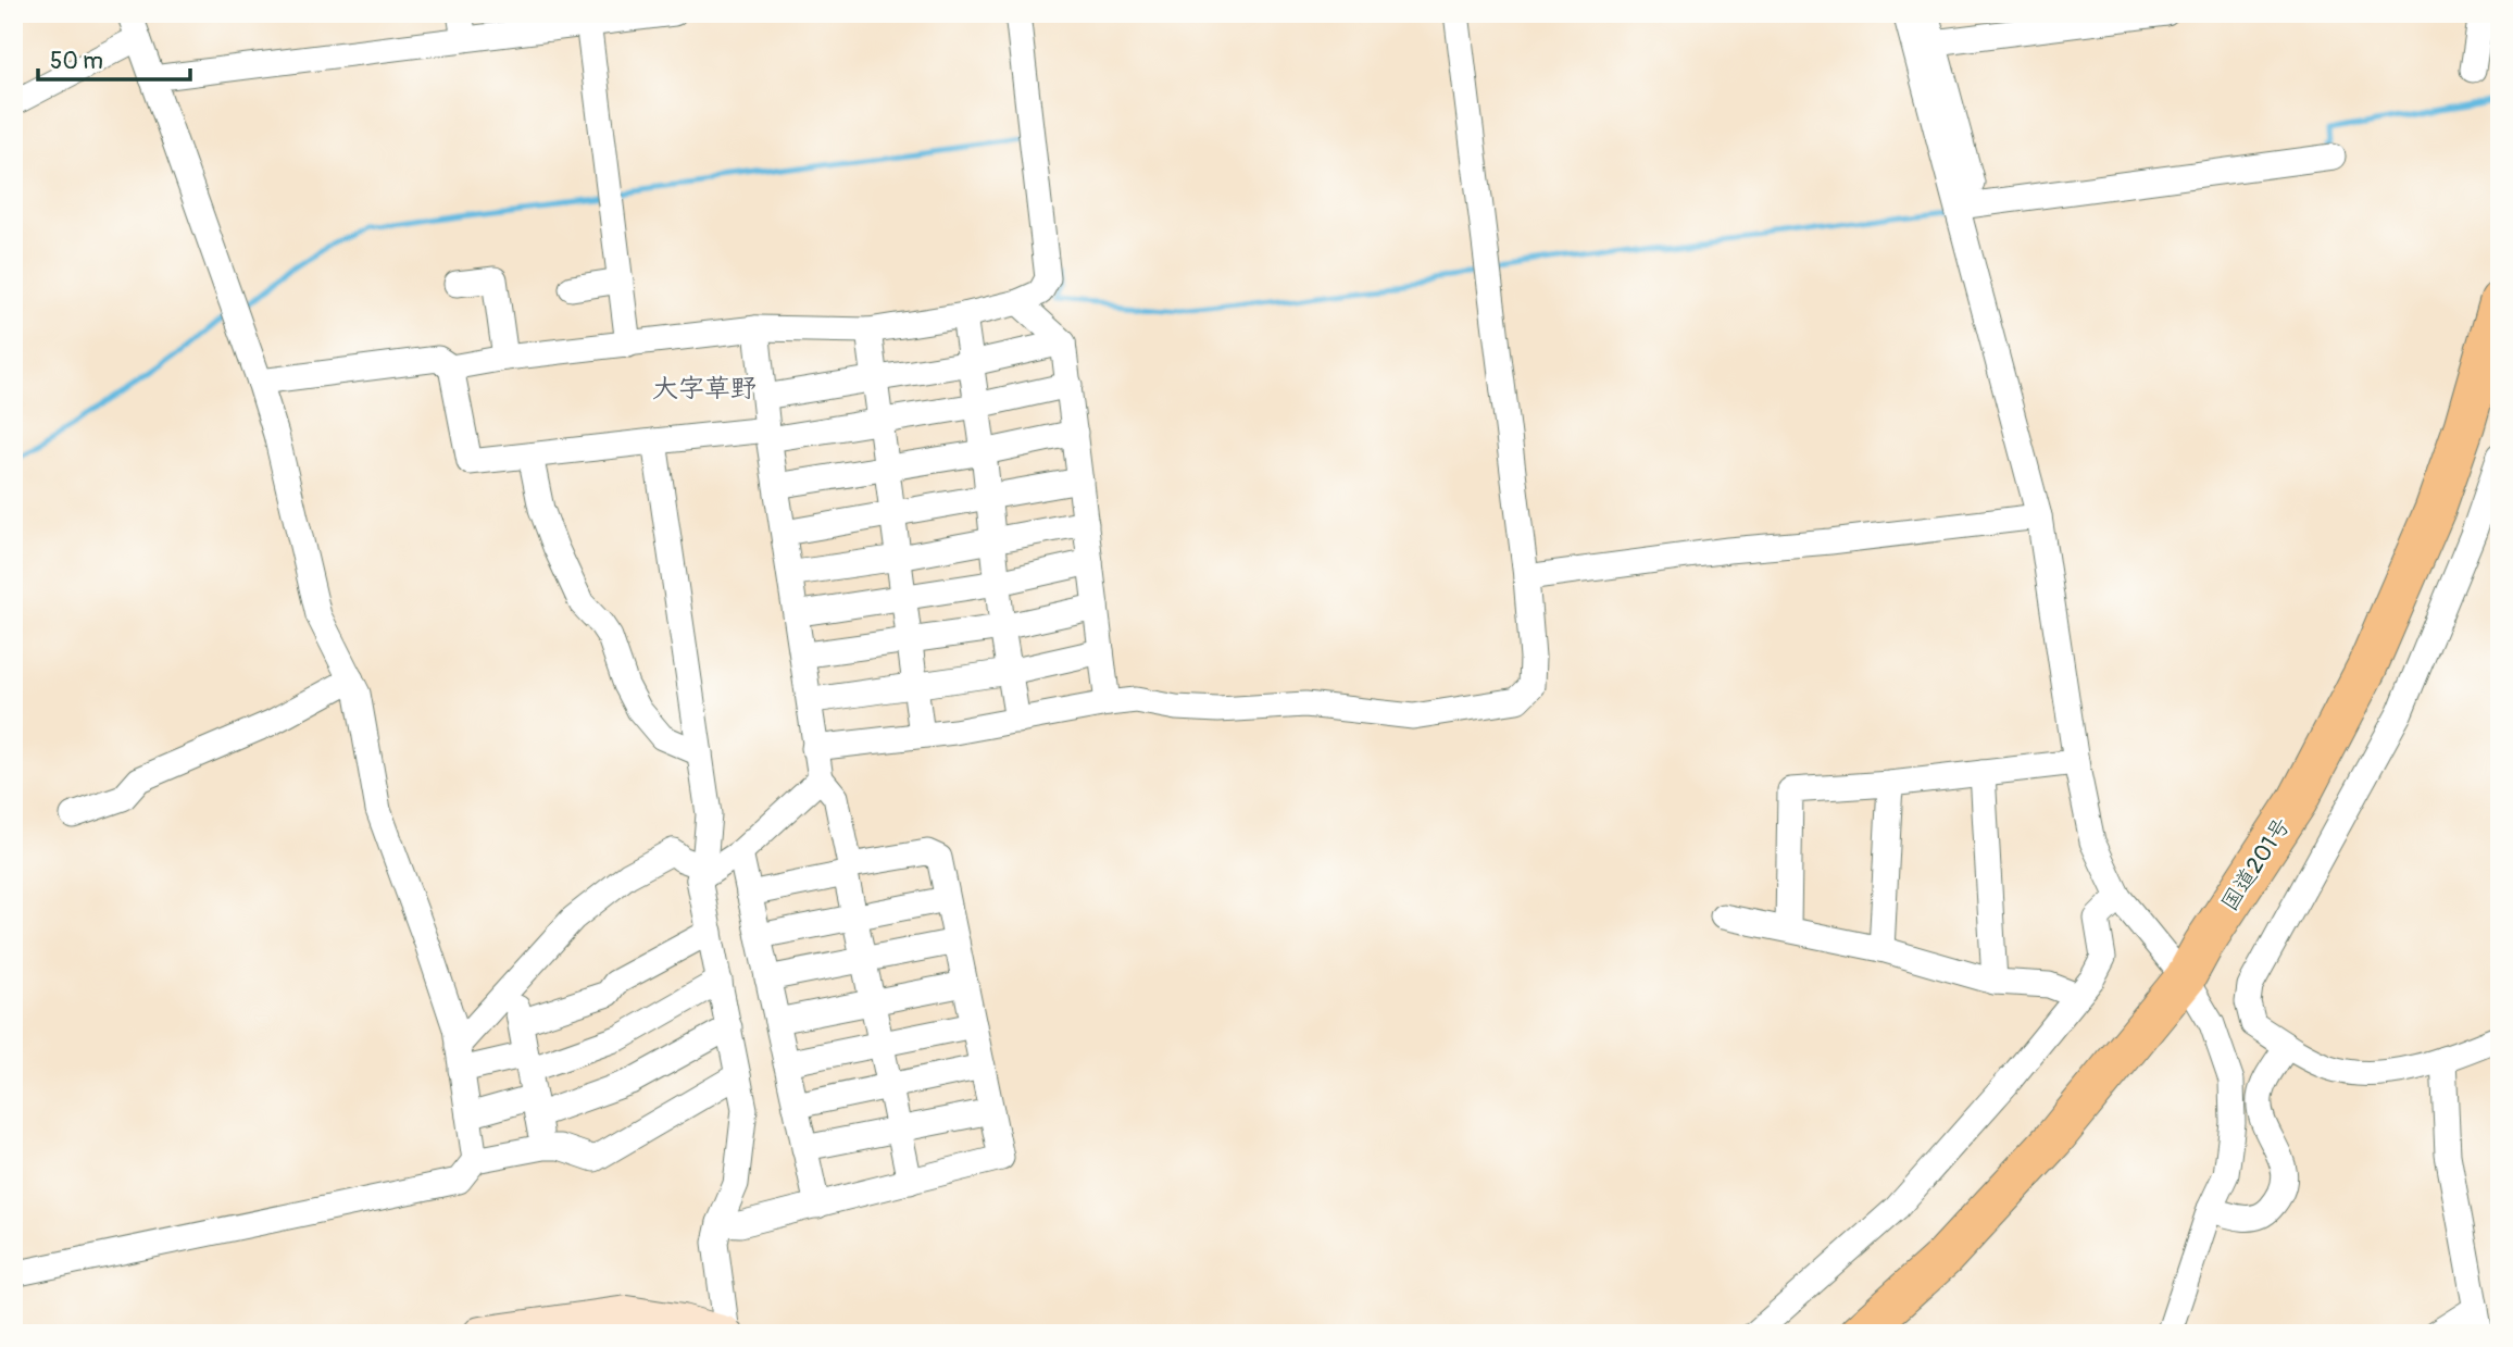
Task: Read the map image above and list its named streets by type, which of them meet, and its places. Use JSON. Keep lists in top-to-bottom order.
{
  "streets": {
    "highway": ["国道201号"]
  },
  "districts": ["大字草野"],
  "scale_bar": "50 m"
}
